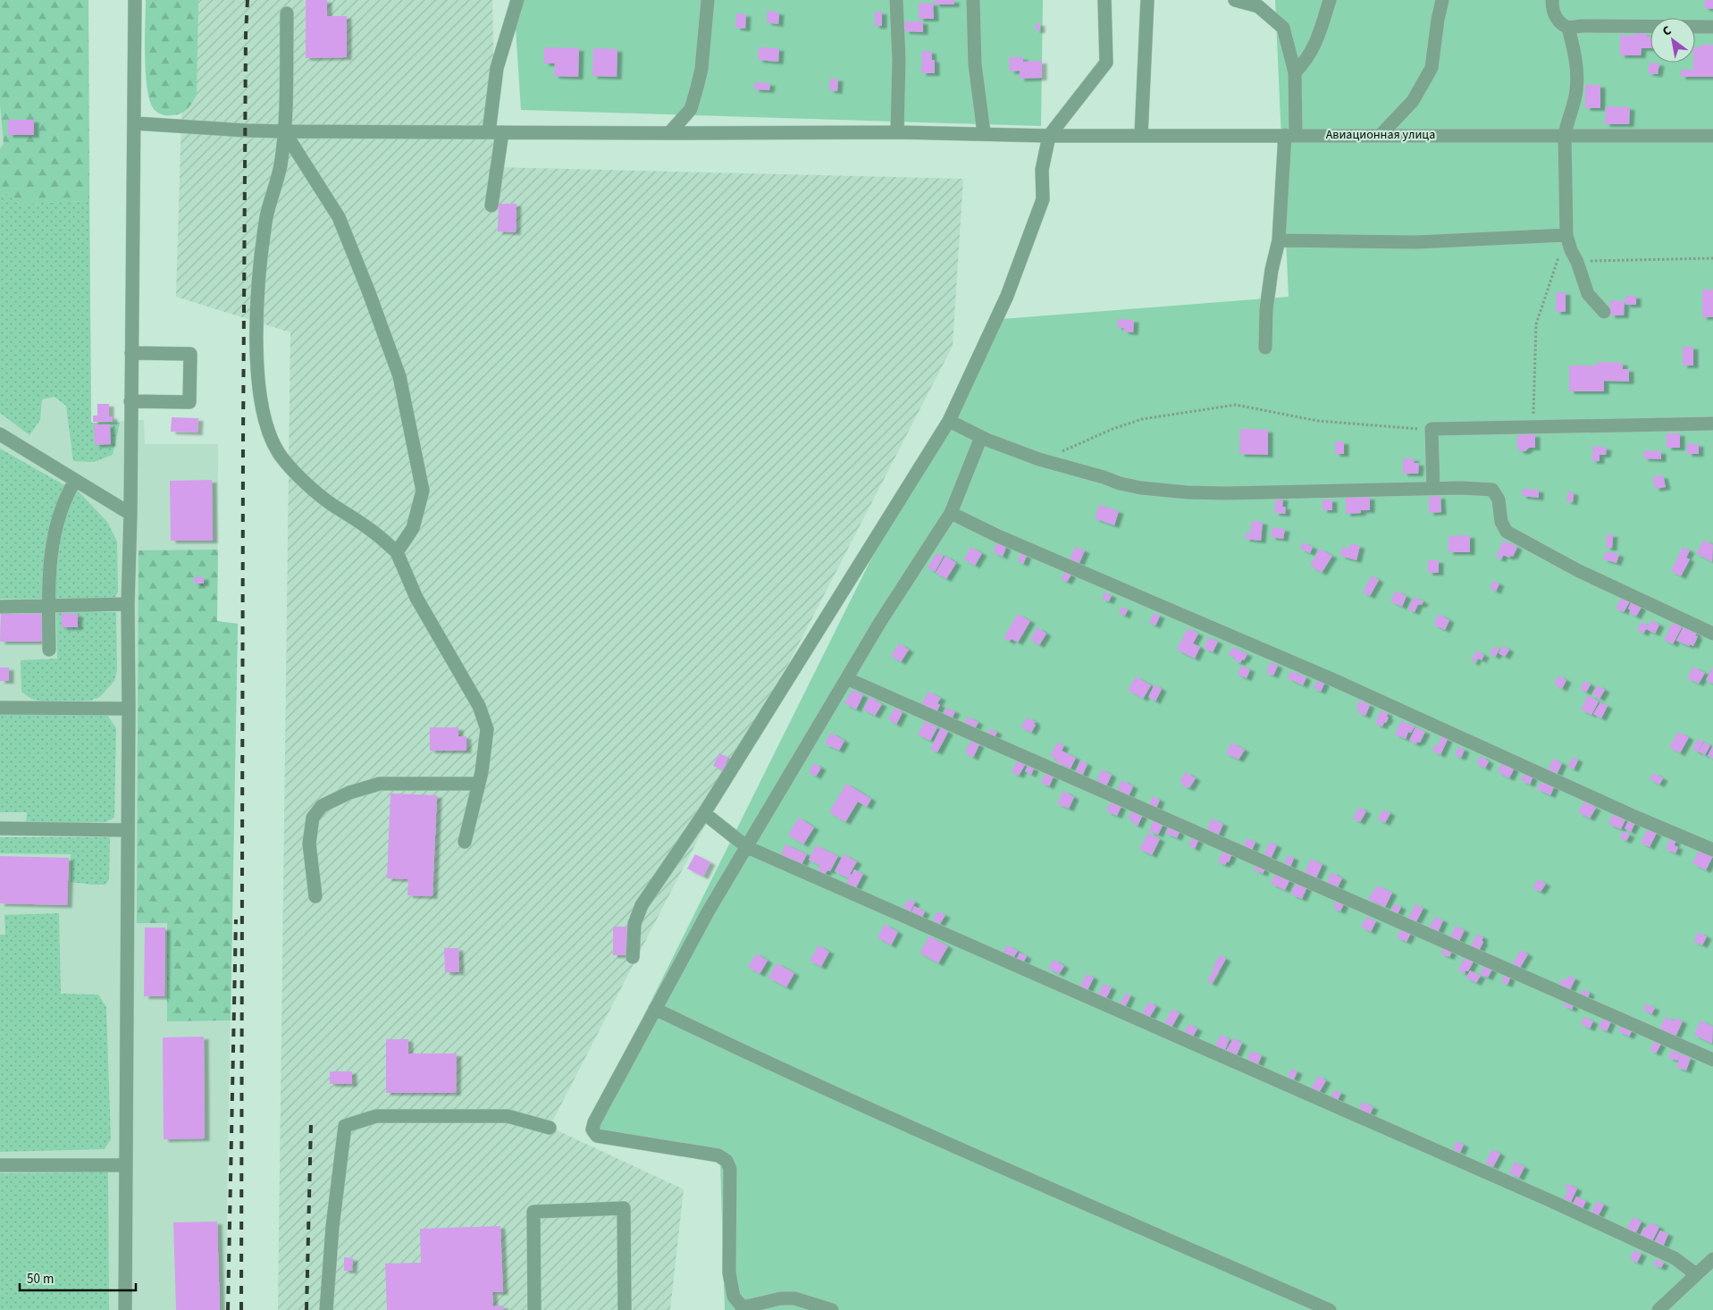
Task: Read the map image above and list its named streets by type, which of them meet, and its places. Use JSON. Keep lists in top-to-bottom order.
{
  "streets": {
    "street": ["Авиационная улица"]
  },
  "scale_bar": "50 m",
  "north": "top left"
}
